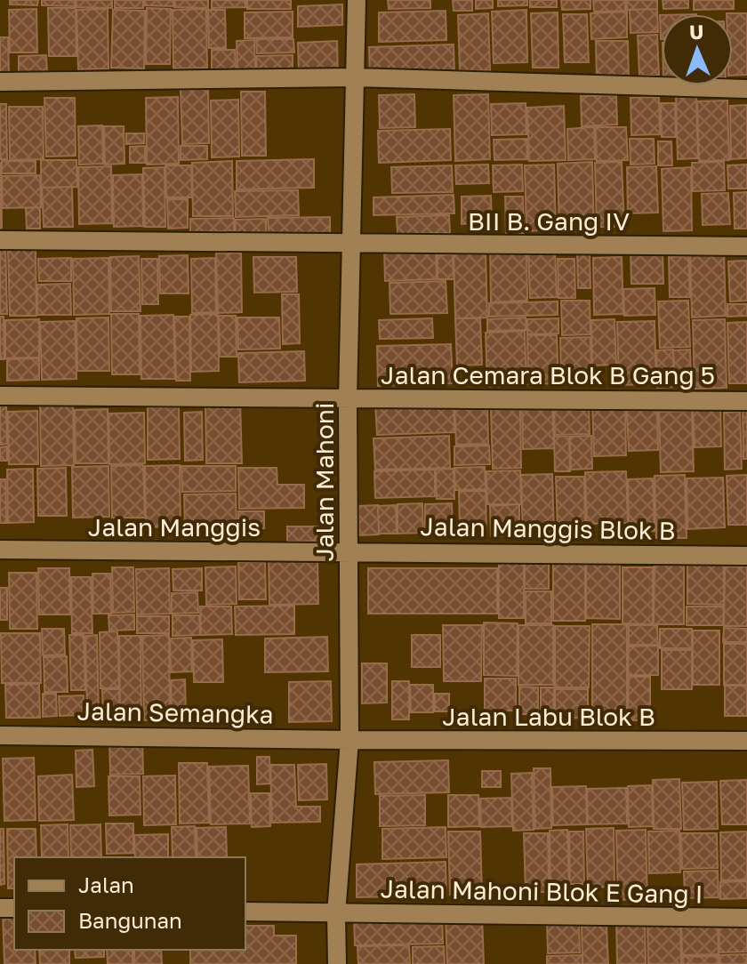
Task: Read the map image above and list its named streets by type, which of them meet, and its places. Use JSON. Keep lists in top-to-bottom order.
{
  "streets": {
    "street": [
      "BII B. Gang IV",
      "Jalan Cemara Blok B Gang 5",
      "Jalan Mahoni",
      "Jalan Manggis",
      "Jalan Manggis Blok B",
      "Jalan Semangka",
      "Jalan Labu Blok B",
      "Jalan Mahoni Blok E Gang I"
    ]
  },
  "crossings": [
    ["BII B. Gang IV", "Jalan Mahoni"],
    ["Jalan Cemara Blok B Gang 5", "Jalan Mahoni"],
    ["Jalan Mahoni", "Jalan Manggis"],
    ["Jalan Mahoni", "Jalan Manggis Blok B"],
    ["Jalan Mahoni", "Jalan Semangka"],
    ["Jalan Mahoni", "Jalan Labu Blok B"],
    ["Jalan Mahoni", "Jalan Mahoni Blok E Gang I"],
    ["Jalan Manggis", "Jalan Manggis Blok B"],
    ["Jalan Semangka", "Jalan Labu Blok B"]
  ],
  "legend": ["Jalan", "Bangunan"],
  "north": "top"
}
